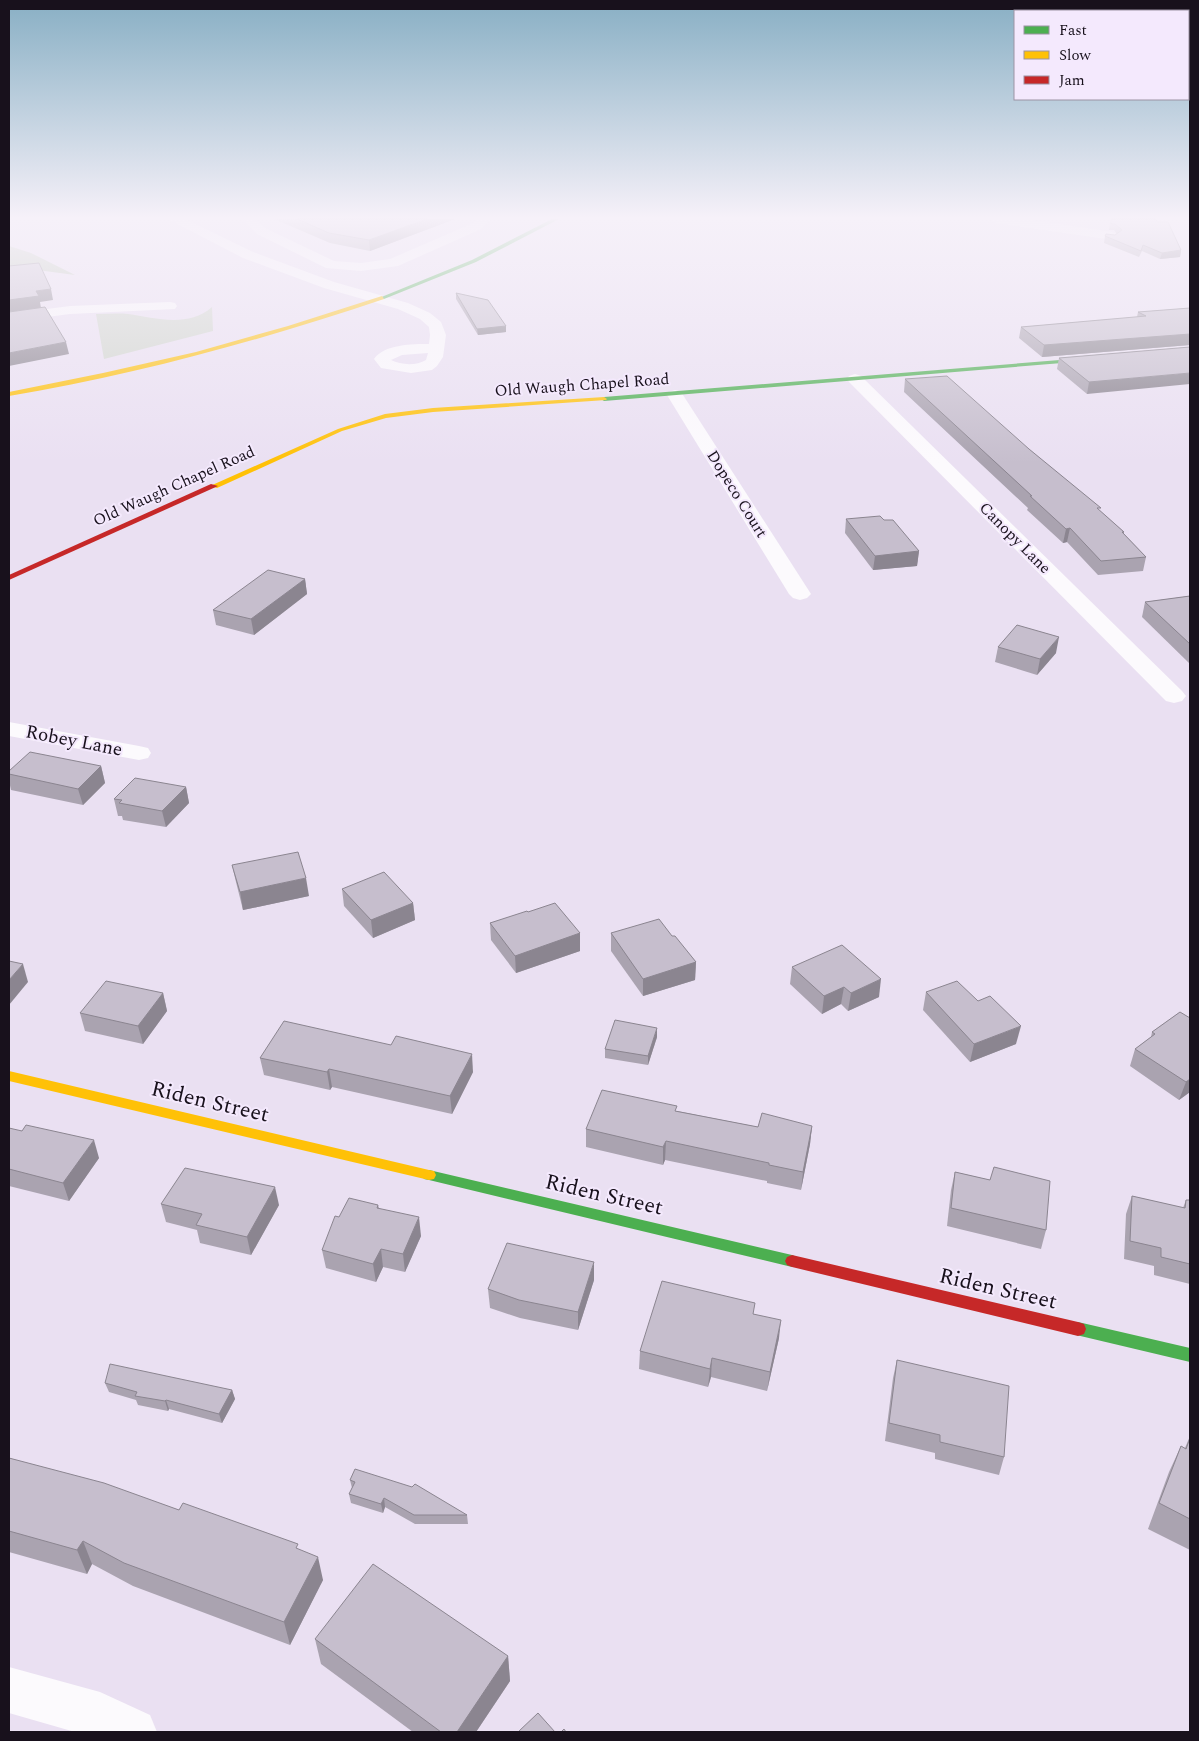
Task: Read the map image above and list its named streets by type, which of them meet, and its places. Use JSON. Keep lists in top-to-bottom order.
{
  "streets": {
    "street": [
      "Old Waugh Chapel Road",
      "Dopeco Court",
      "Canopy Lane",
      "Robey Lane",
      "Riden Street"
    ]
  },
  "crossings": [
    ["Old Waugh Chapel Road", "Dopeco Court"],
    ["Old Waugh Chapel Road", "Canopy Lane"]
  ],
  "legend": ["Fast", "Slow", "Jam"]
}
